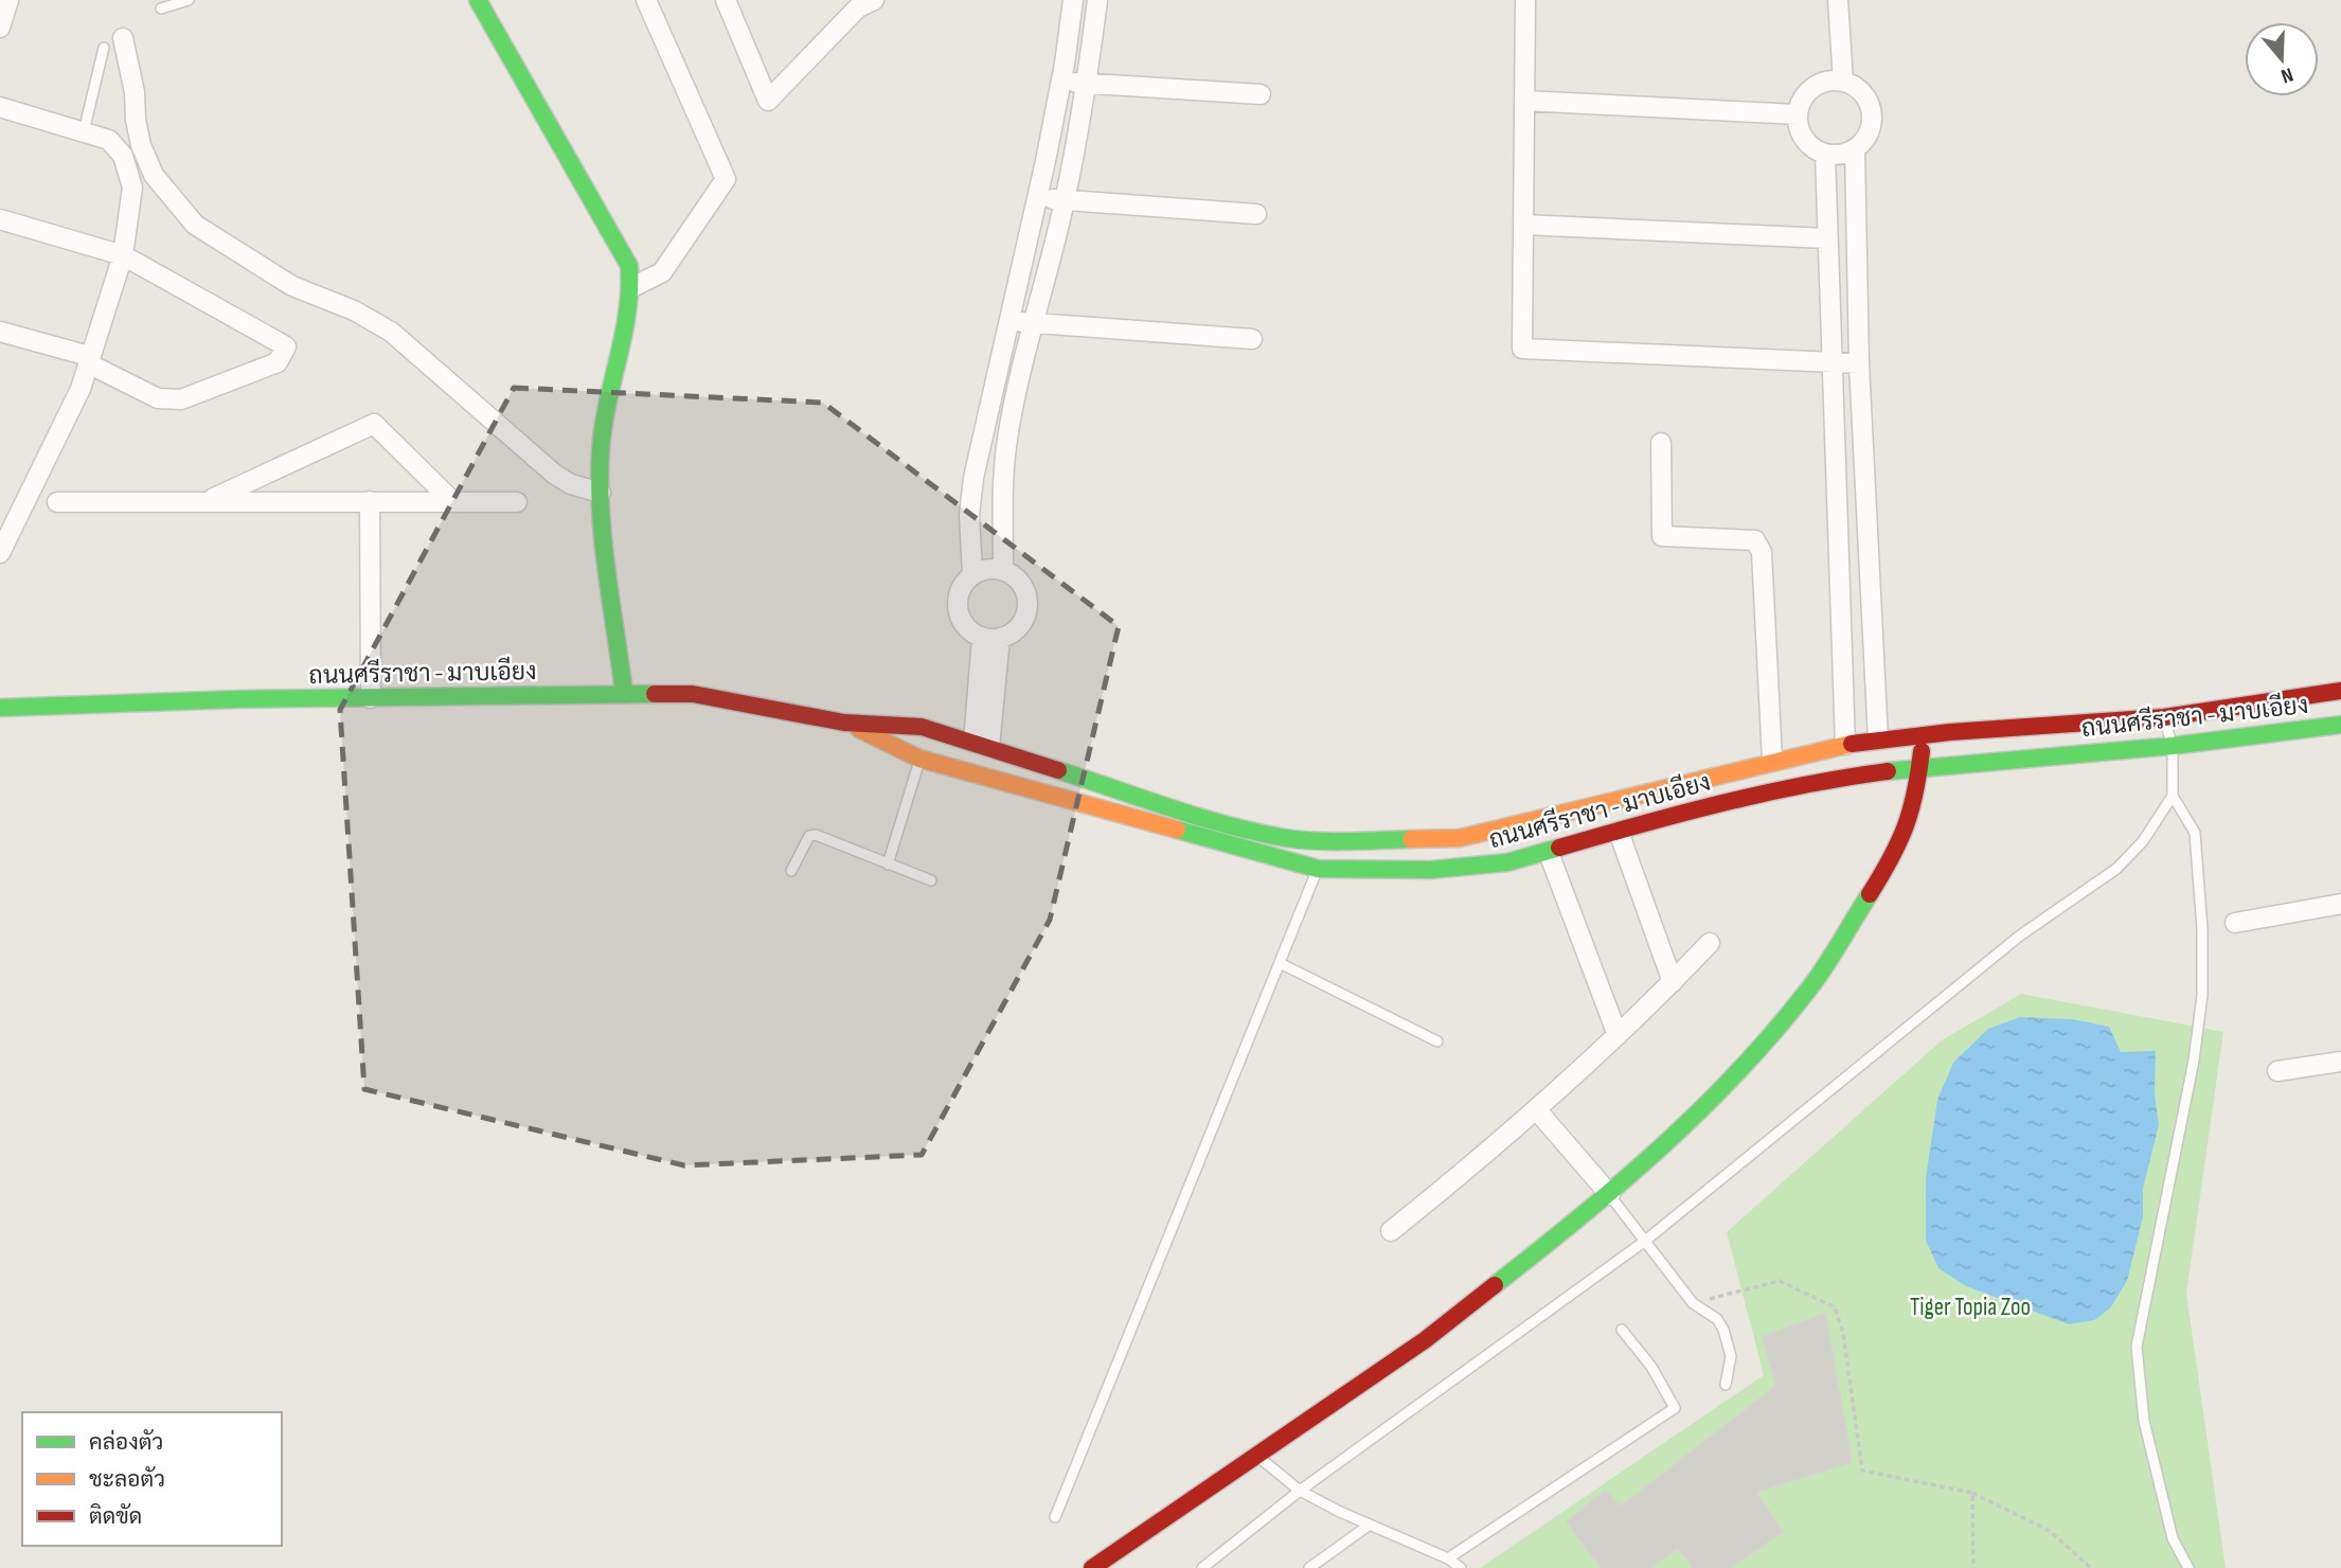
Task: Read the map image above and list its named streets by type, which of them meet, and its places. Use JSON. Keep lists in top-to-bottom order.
{
  "streets": {
    "main road": ["ถนนศรีราชา - มาบเอียง"]
  },
  "parks": ["Tiger Topia Zoo"],
  "legend": ["คล่องตัว", "ชะลอตัว", "ติดขัด"],
  "north": "bottom"
}
